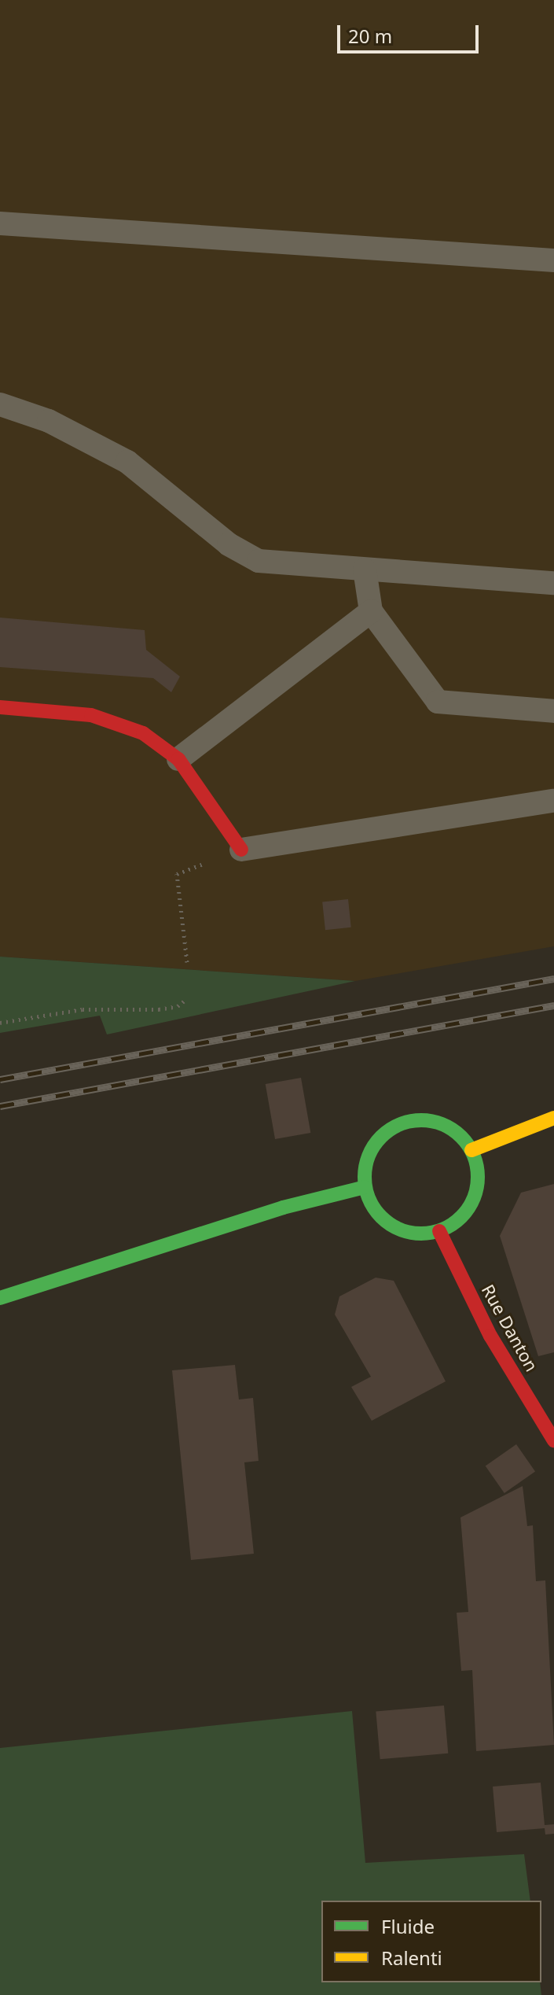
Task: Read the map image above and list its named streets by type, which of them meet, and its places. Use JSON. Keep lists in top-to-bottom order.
{
  "streets": {
    "street": ["Rue Danton"]
  },
  "legend": ["Fluide", "Ralenti"],
  "scale_bar": "20 m"
}
